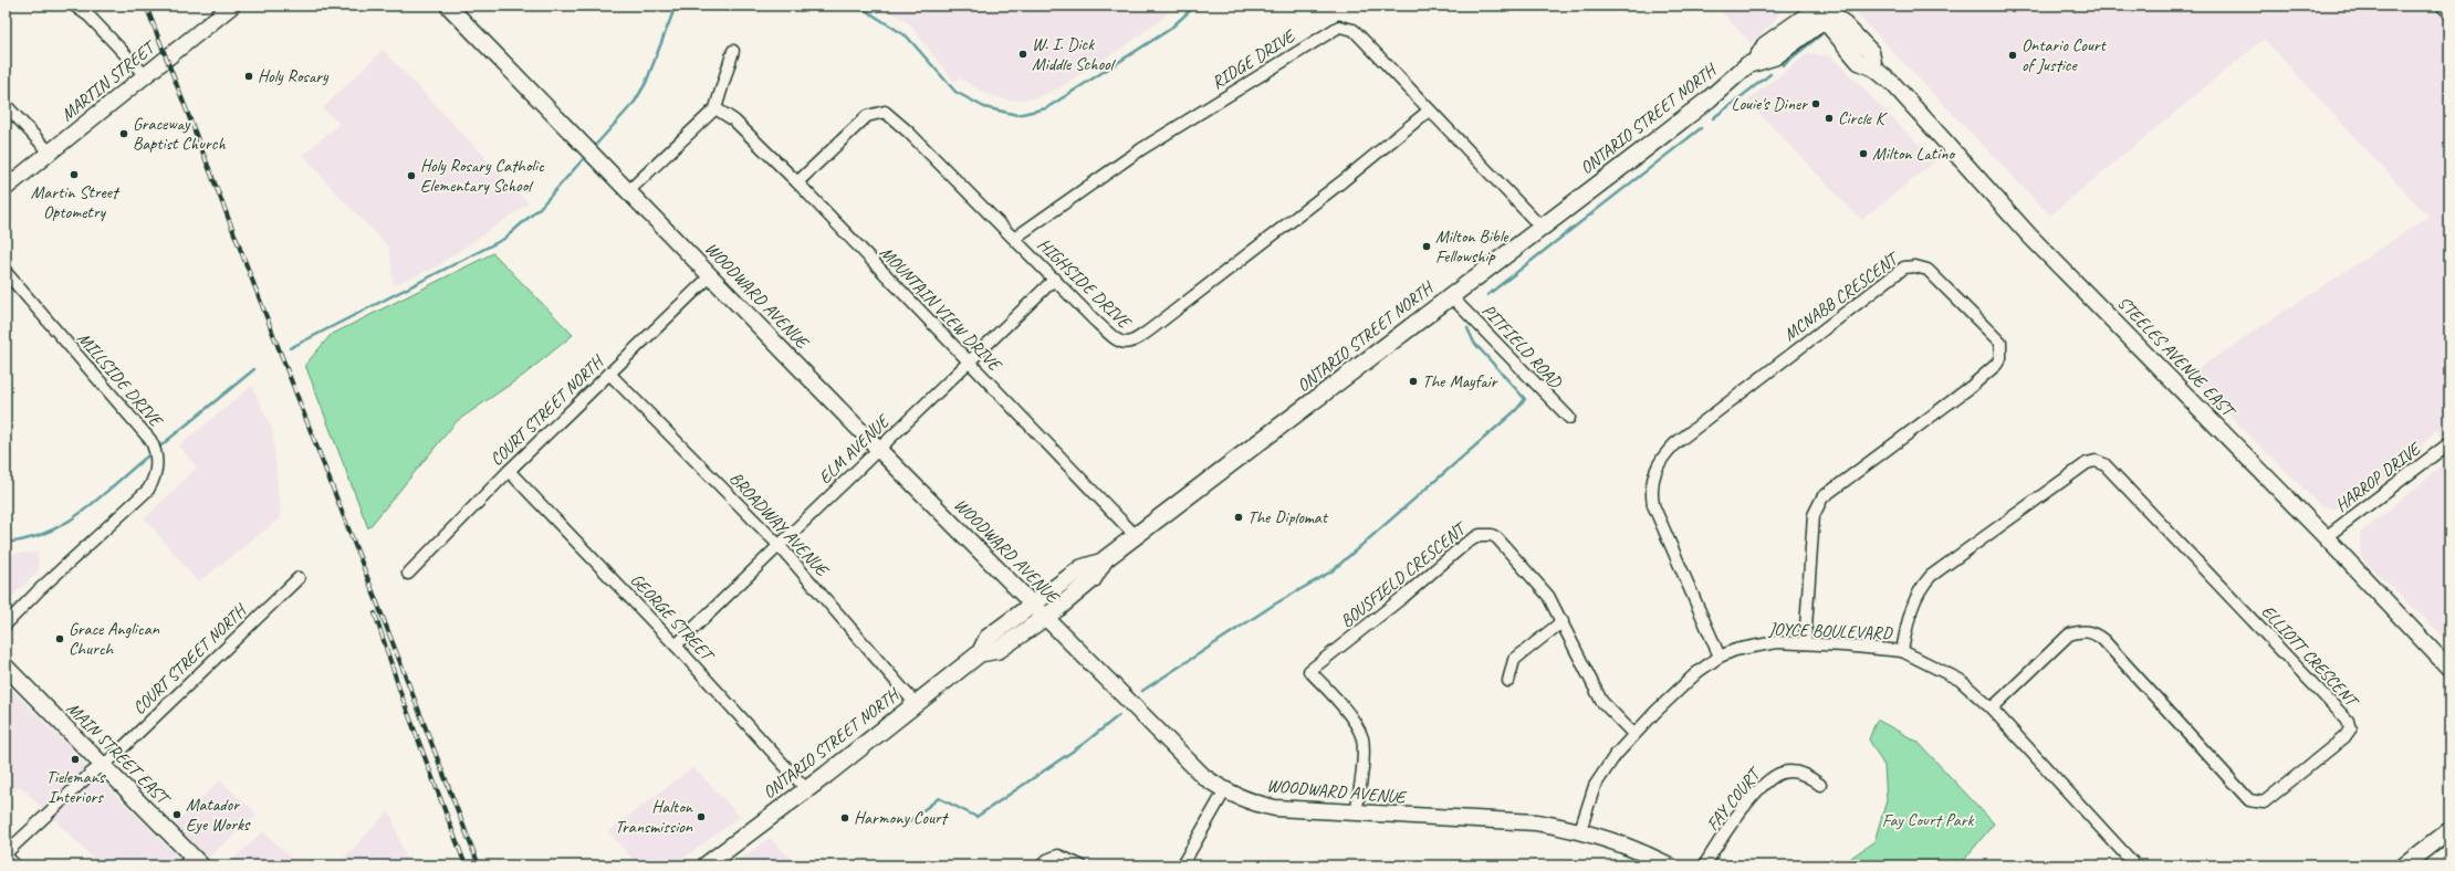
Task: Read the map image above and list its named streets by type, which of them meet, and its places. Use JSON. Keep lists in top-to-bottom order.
{
  "streets": {
    "main road": ["ONTARIO STREET NORTH"],
    "street": [
      "RIDGE DRIVE",
      "MARTIN STREET",
      "HIGHSIDE DRIVE",
      "WOODWARD AVENUE",
      "MCNABB CRESCENT",
      "MOUNTAIN VIEW DRIVE",
      "PITFIELD ROAD",
      "STEELES AVENUE EAST",
      "MILLSIDE DRIVE",
      "COURT STREET NORTH",
      "ELM AVENUE",
      "HARROP DRIVE",
      "BROADWAY AVENUE",
      "BOUSFIELD CRESCENT",
      "GEORGE STREET",
      "JOYCE BOULEVARD",
      "ELLIOTT CRESCENT",
      "MAIN STREET EAST",
      "FAY COURT"
    ]
  },
  "crossings": [
    ["RIDGE DRIVE", "ONTARIO STREET NORTH"],
    ["RIDGE DRIVE", "HIGHSIDE DRIVE"],
    ["ONTARIO STREET NORTH", "WOODWARD AVENUE"],
    ["ONTARIO STREET NORTH", "MOUNTAIN VIEW DRIVE"],
    ["ONTARIO STREET NORTH", "PITFIELD ROAD"],
    ["ONTARIO STREET NORTH", "STEELES AVENUE EAST"],
    ["ONTARIO STREET NORTH", "BROADWAY AVENUE"],
    ["ONTARIO STREET NORTH", "GEORGE STREET"],
    ["HIGHSIDE DRIVE", "MOUNTAIN VIEW DRIVE"],
    ["HIGHSIDE DRIVE", "ELM AVENUE"],
    ["WOODWARD AVENUE", "COURT STREET NORTH"],
    ["WOODWARD AVENUE", "ELM AVENUE"],
    ["WOODWARD AVENUE", "BOUSFIELD CRESCENT"],
    ["WOODWARD AVENUE", "JOYCE BOULEVARD"],
    ["MCNABB CRESCENT", "JOYCE BOULEVARD"],
    ["MOUNTAIN VIEW DRIVE", "ELM AVENUE"],
    ["STEELES AVENUE EAST", "HARROP DRIVE"],
    ["COURT STREET NORTH", "BROADWAY AVENUE"],
    ["COURT STREET NORTH", "GEORGE STREET"],
    ["COURT STREET NORTH", "MAIN STREET EAST"],
    ["ELM AVENUE", "BROADWAY AVENUE"],
    ["ELM AVENUE", "GEORGE STREET"],
    ["BOUSFIELD CRESCENT", "JOYCE BOULEVARD"],
    ["JOYCE BOULEVARD", "ELLIOTT CRESCENT"]
  ],
  "parks": ["Fay Court Park"],
  "places": [
    "W. I. Dick Middle School",
    "Ontario Court of Justice",
    "Holy Rosary",
    "Louie's Diner",
    "Circle K",
    "Graceway Baptist Church",
    "Milton Latino",
    "Martin Street Optometry",
    "Holy Rosary Catholic Elementary School",
    "Milton Bible Fellowship",
    "The Mayfair",
    "The Diplomat",
    "Grace Anglican Church",
    "Tielemans Interiors",
    "Matador Eye Works",
    "Halton Transmission",
    "Harmony Court"
  ]
}
